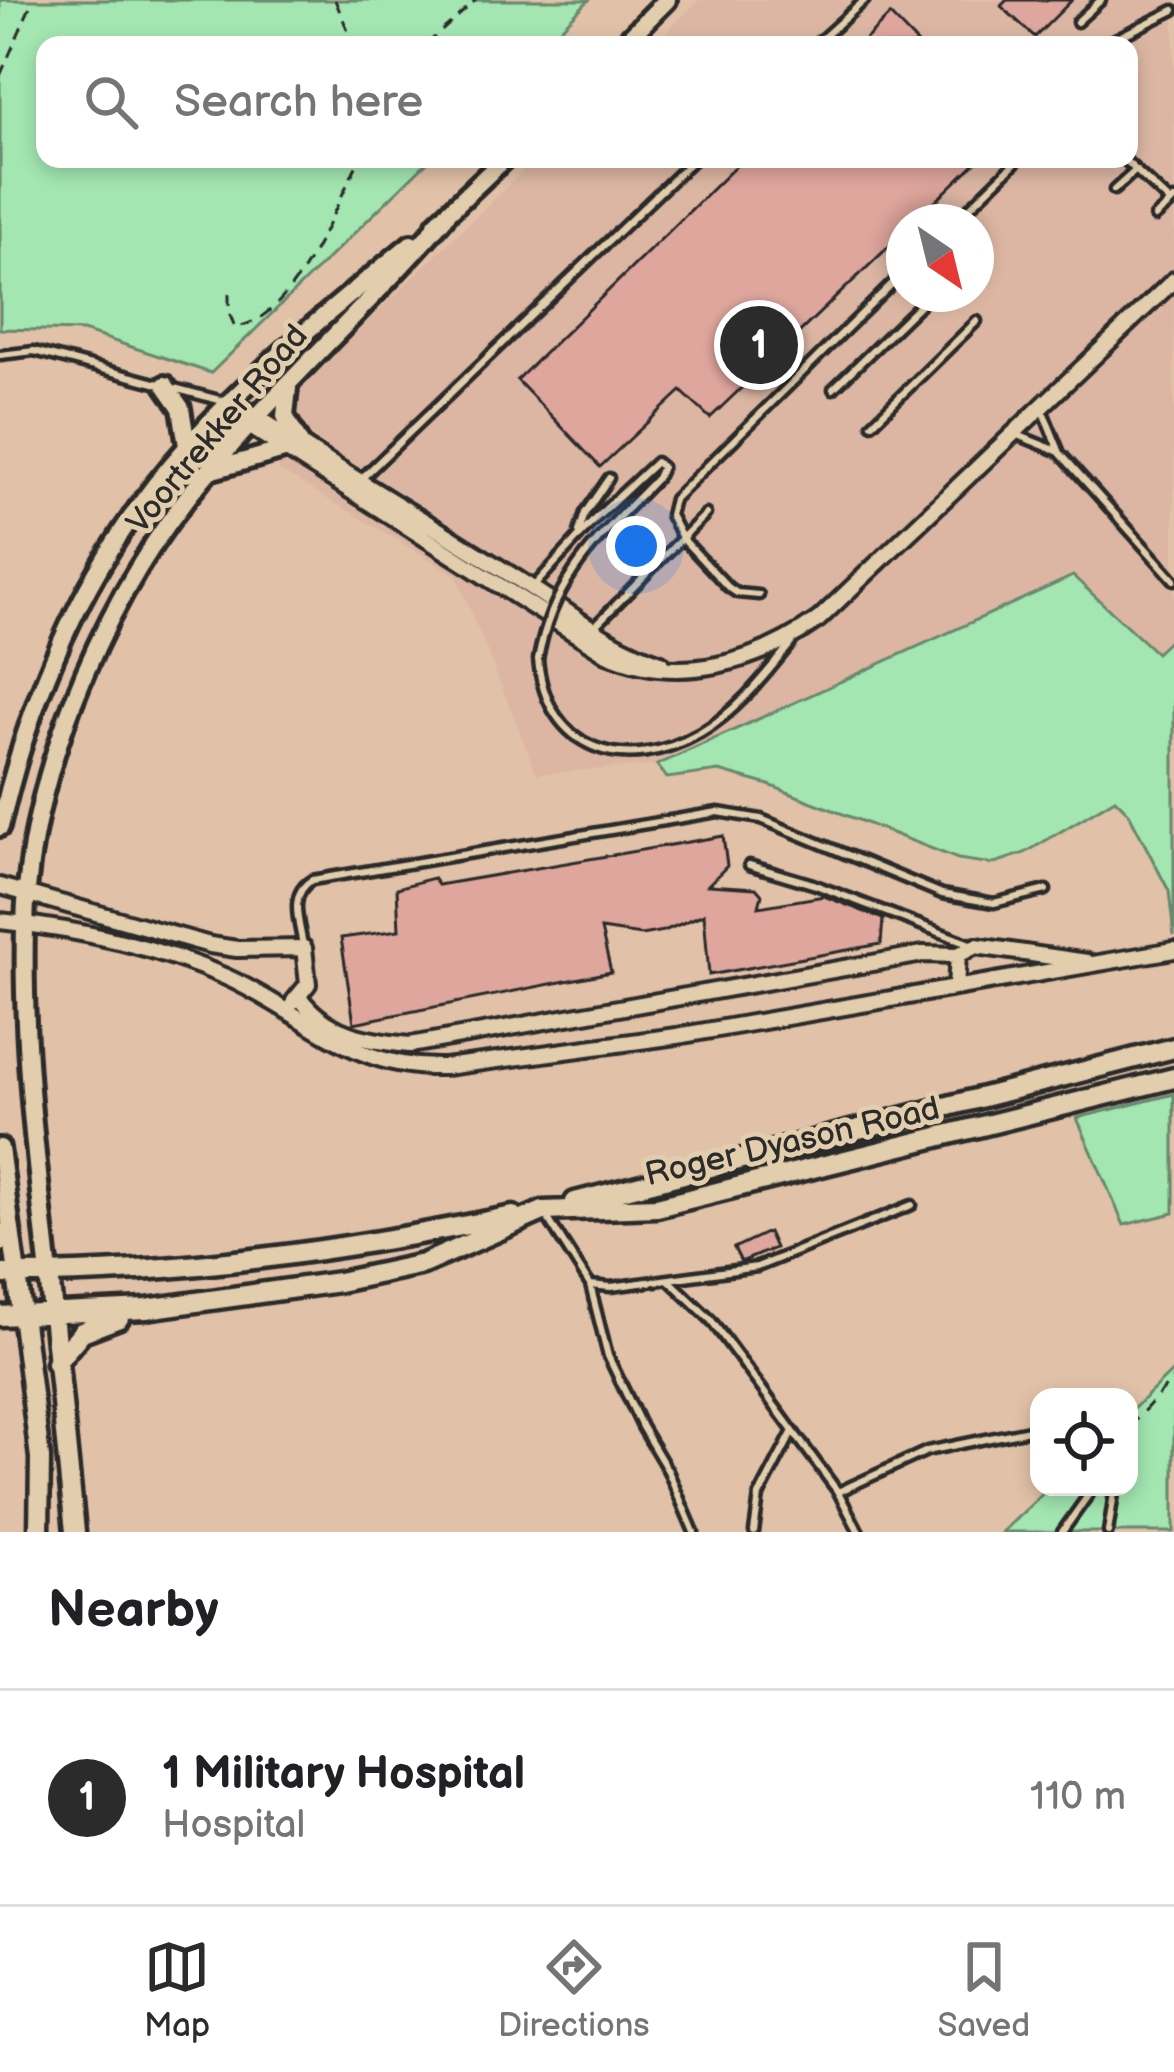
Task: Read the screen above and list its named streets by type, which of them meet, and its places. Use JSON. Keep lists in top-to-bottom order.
{
  "streets": {
    "main road": ["Roger Dyason Road"],
    "street": ["Voortrekker Road"]
  },
  "crossings": [
    ["Voortrekker Road", "Roger Dyason Road"]
  ],
  "north": "bottom right",
  "page": {
    "search": "Search here",
    "pins": "1",
    "heading": "Nearby",
    "list": [
      {
        "mark": "1",
        "name": "1 Military Hospital",
        "note": "Hospital",
        "value": "110 m"
      }
    ],
    "nav": ["Map", "Directions", "Saved"]
  }
}
